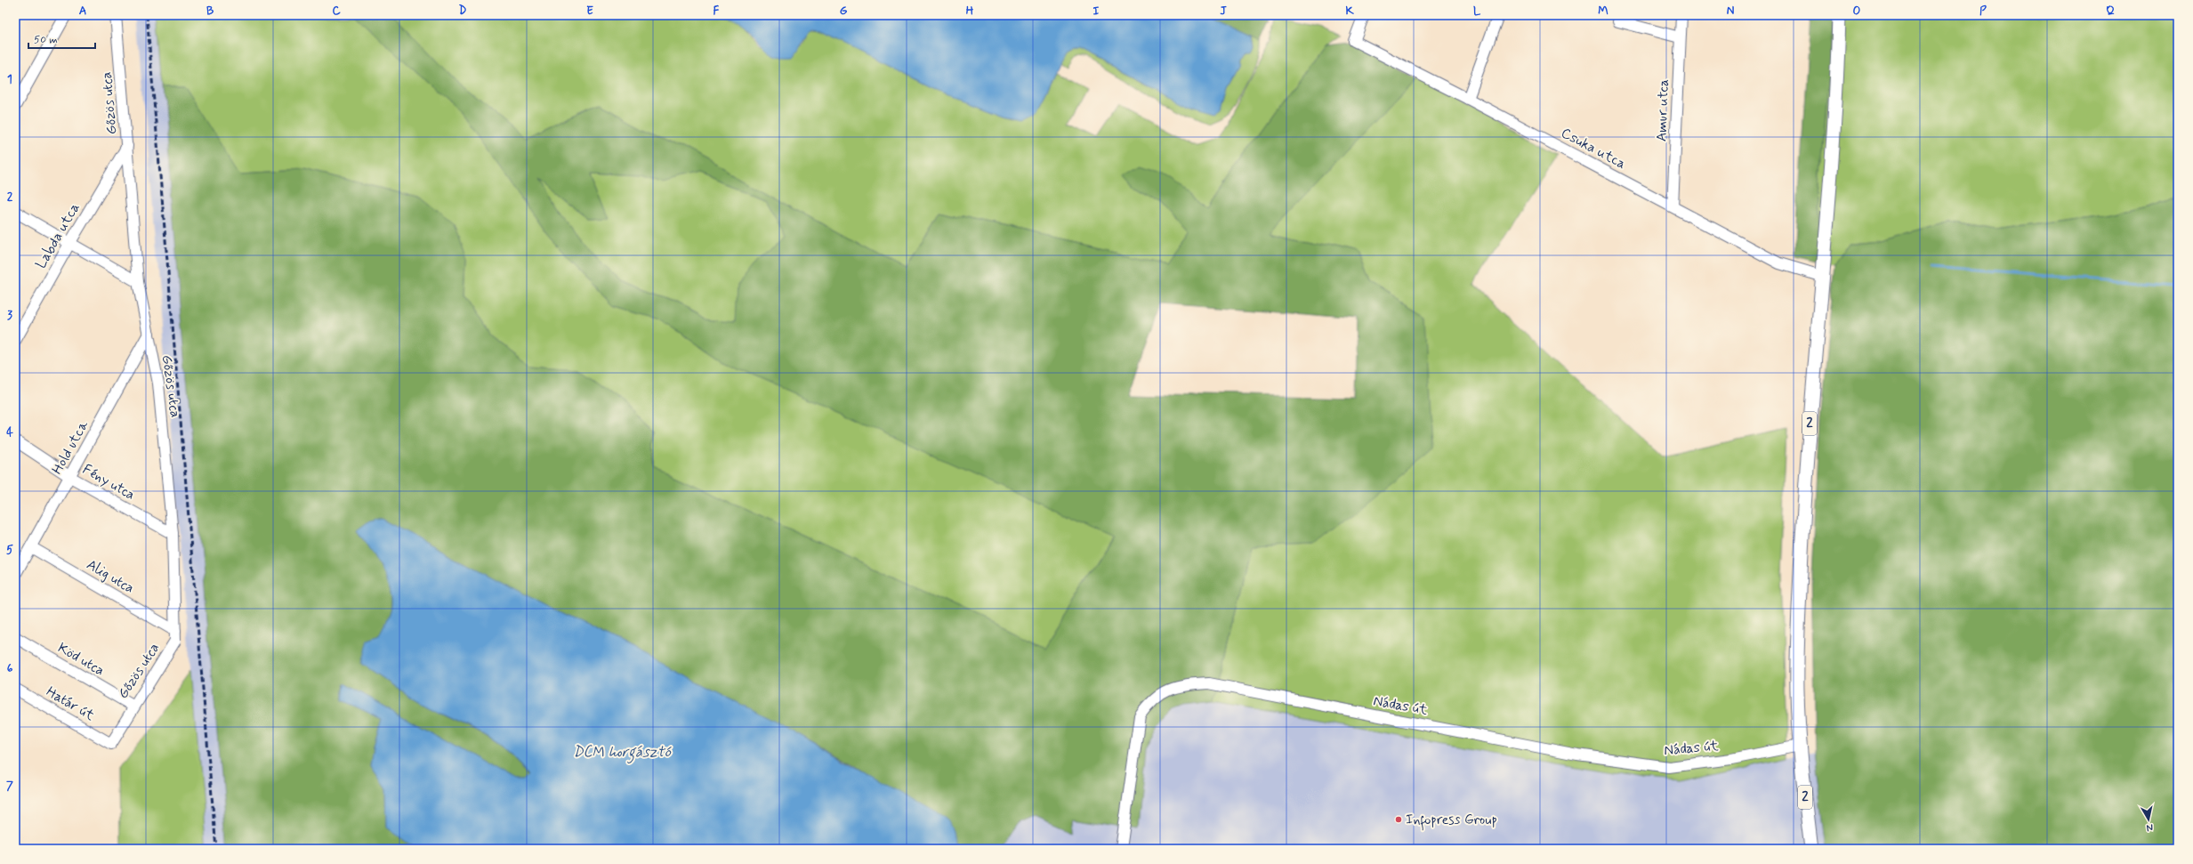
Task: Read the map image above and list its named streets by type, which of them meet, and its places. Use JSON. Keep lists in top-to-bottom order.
{
  "streets": {
    "main road": ["2"],
    "street": [
      "Gőzös utca",
      "Amur utca",
      "Csuka utca",
      "Labda utca",
      "Hold utca",
      "Fény utca",
      "Alig utca",
      "Köd utca",
      "Határ út",
      "Nádas út"
    ]
  },
  "crossings": [
    ["Gőzös utca", "Labda utca"],
    ["Gőzös utca", "Hold utca"],
    ["Gőzös utca", "Fény utca"],
    ["Gőzös utca", "Alig utca"],
    ["Gőzös utca", "Köd utca"],
    ["Gőzös utca", "Határ út"],
    ["Amur utca", "Csuka utca"],
    ["Csuka utca", "2"],
    ["2", "Nádas út"],
    ["Hold utca", "Fény utca"],
    ["Hold utca", "Alig utca"]
  ],
  "water": ["DCM horgásztó"],
  "places": ["Infopress Group"],
  "scale_bar": "50 m",
  "north": "bottom",
  "grid": {
    "columns": [
      "A",
      "B",
      "C",
      "D",
      "E",
      "F",
      "G",
      "H",
      "I",
      "J",
      "K",
      "L",
      "M",
      "N",
      "O",
      "P",
      "Q"
    ],
    "rows": [
      "1",
      "2",
      "3",
      "4",
      "5",
      "6",
      "7"
    ]
  }
}
